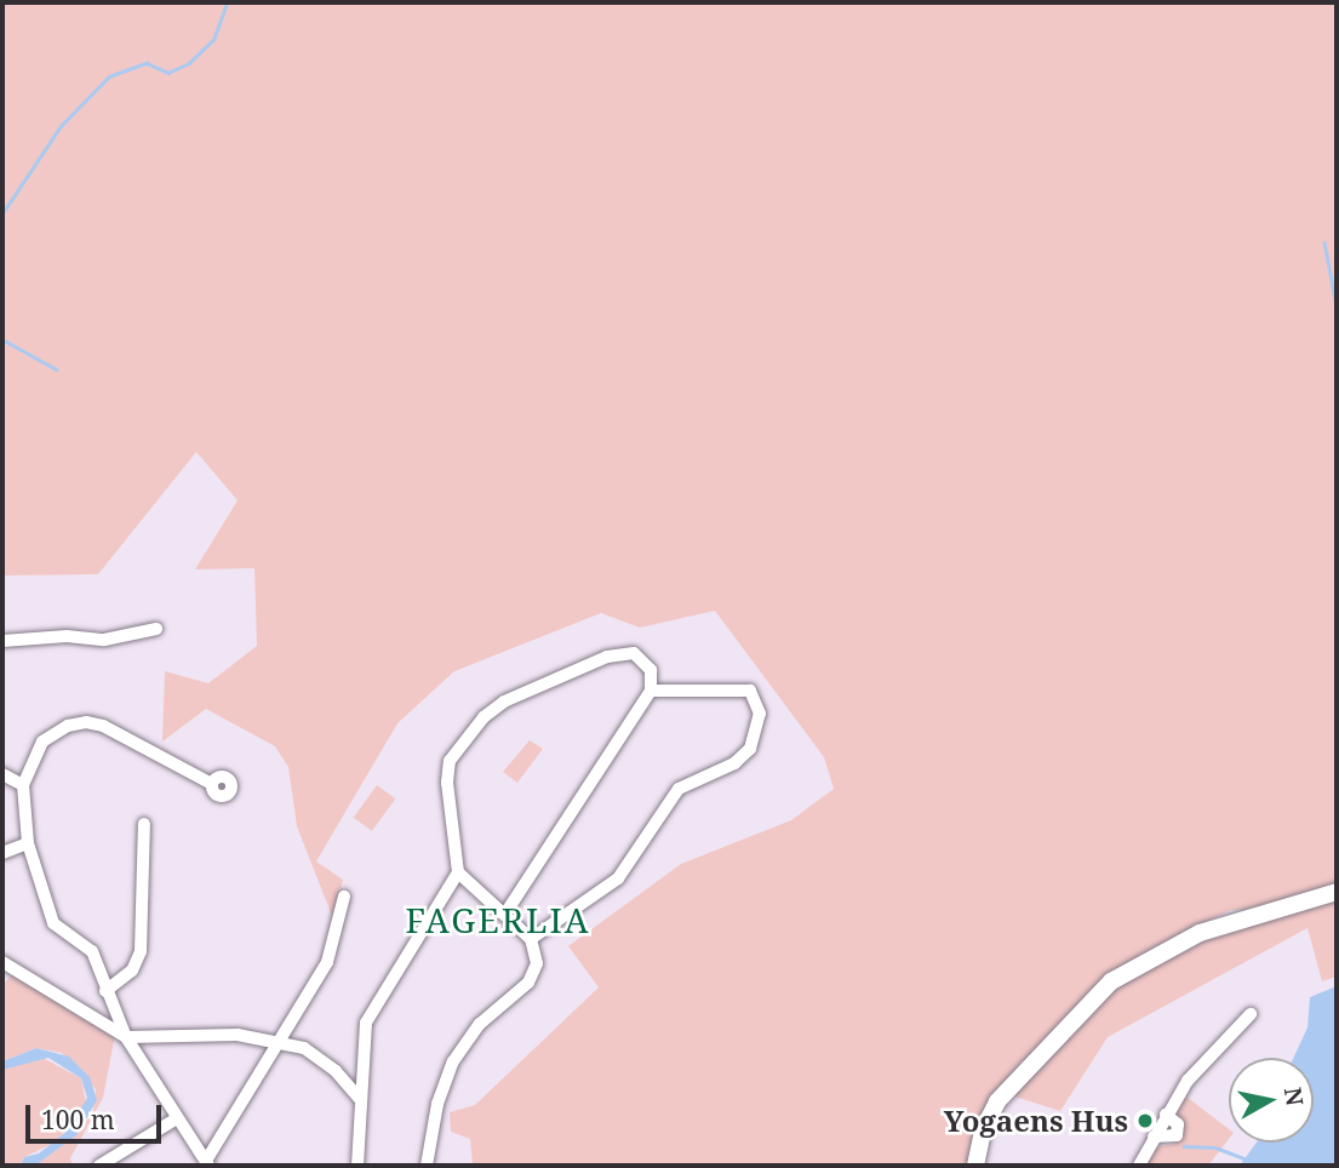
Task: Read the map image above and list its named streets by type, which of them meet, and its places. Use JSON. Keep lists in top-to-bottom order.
{
  "districts": ["FAGERLIA"],
  "places": ["Yogaens Hus"],
  "scale_bar": "100 m",
  "north": "right"
}
